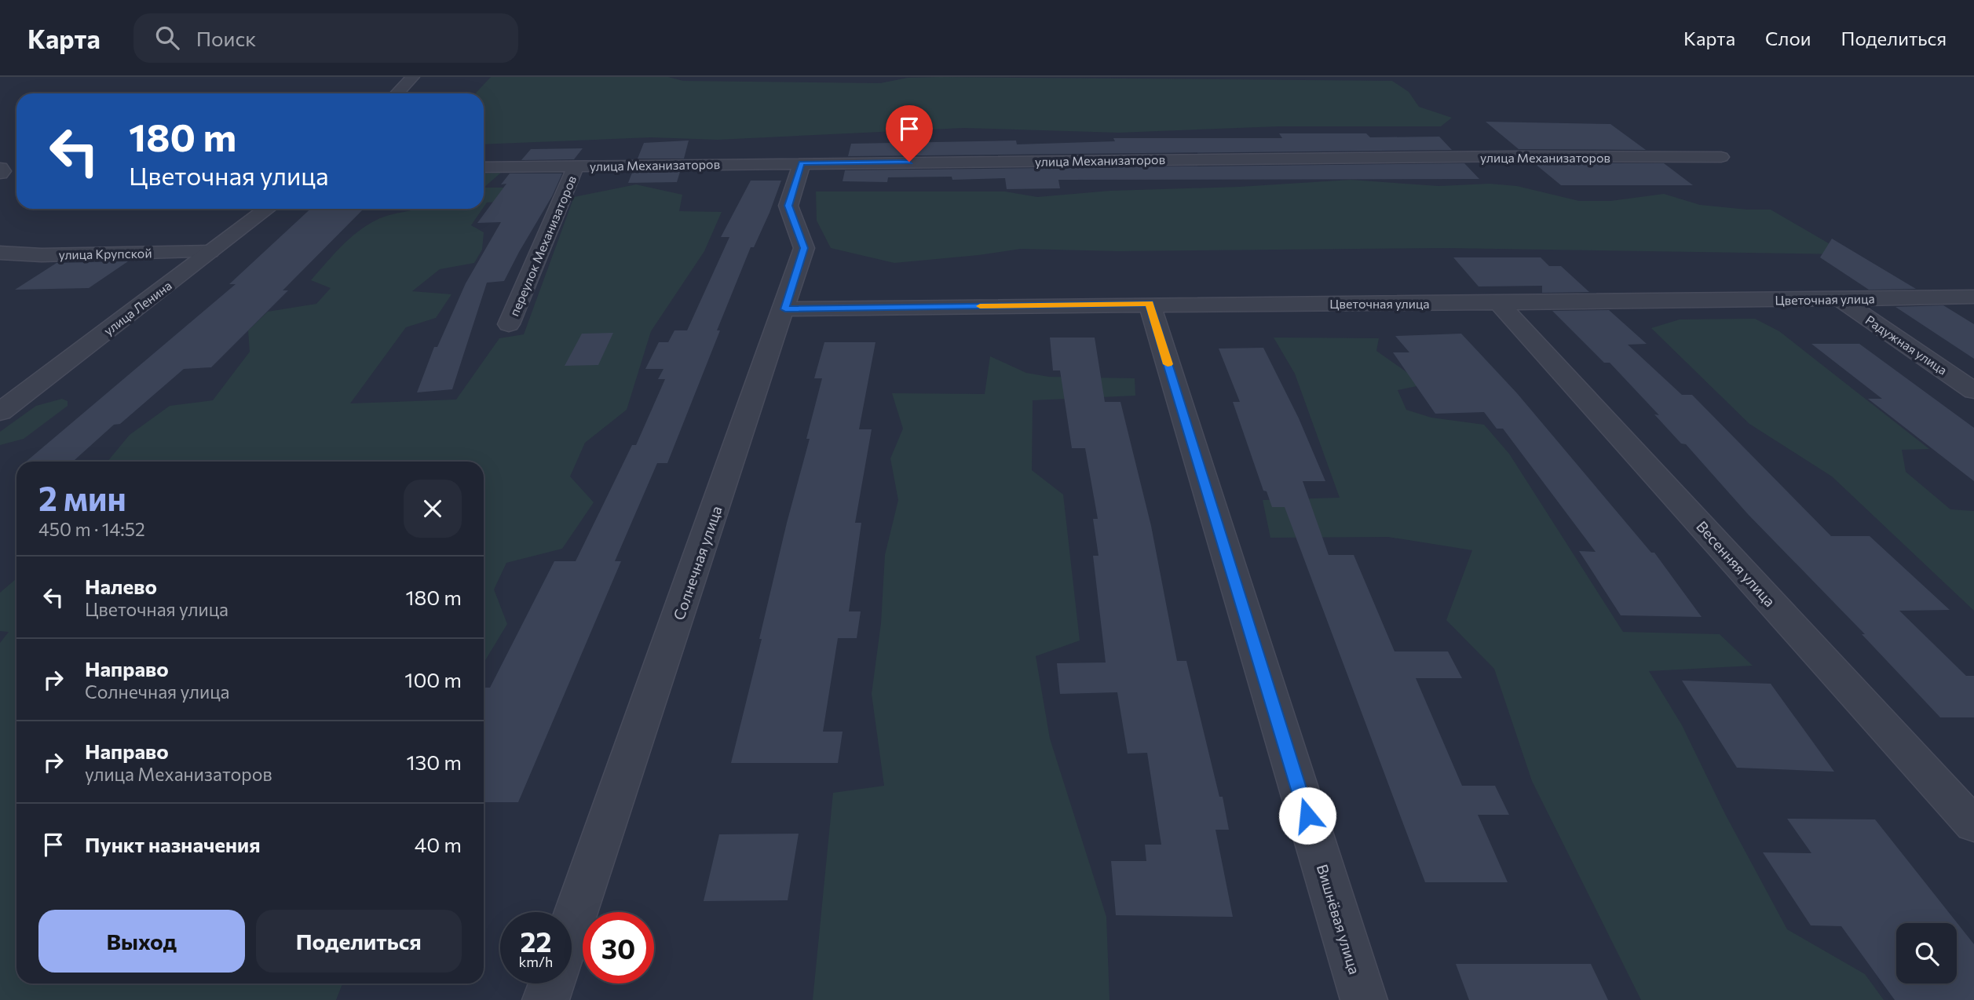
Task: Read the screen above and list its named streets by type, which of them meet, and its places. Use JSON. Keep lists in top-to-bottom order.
{
  "streets": {
    "street": [
      "улица Механизаторов",
      "переулок Механизаторов",
      "улица Крупской",
      "Цветочная улица",
      "улица Ленина",
      "Радужная улица",
      "Солнечная улица",
      "Весенняя улица",
      "Вишнёвая улица"
    ]
  },
  "crossings": [
    ["улица Механизаторов", "переулок Механизаторов"],
    ["улица Механизаторов", "Солнечная улица"],
    ["улица Крупской", "улица Ленина"],
    ["Цветочная улица", "Радужная улица"],
    ["Цветочная улица", "Солнечная улица"],
    ["Цветочная улица", "Весенняя улица"],
    ["Цветочная улица", "Вишнёвая улица"]
  ],
  "page": {
    "header": "Карта",
    "search": "Поиск",
    "nav": ["Карта", "Слои", "Поделиться"],
    "turn": ["180 m", "Цветочная улица"],
    "heading": ["2 мин", "450 m · 14:52"],
    "list": [
      {
        "name": "Налево",
        "note": "Цветочная улица",
        "value": "180 m"
      },
      {
        "name": "Направо",
        "note": "Солнечная улица",
        "value": "100 m"
      },
      {
        "name": "Направо",
        "note": "улица Механизаторов",
        "value": "130 m"
      },
      {
        "name": "Пункт назначения",
        "value": "40 m"
      }
    ],
    "buttons": ["Выход", "Поделиться"],
    "speed": "22 km/h",
    "limit": "30"
  }
}
